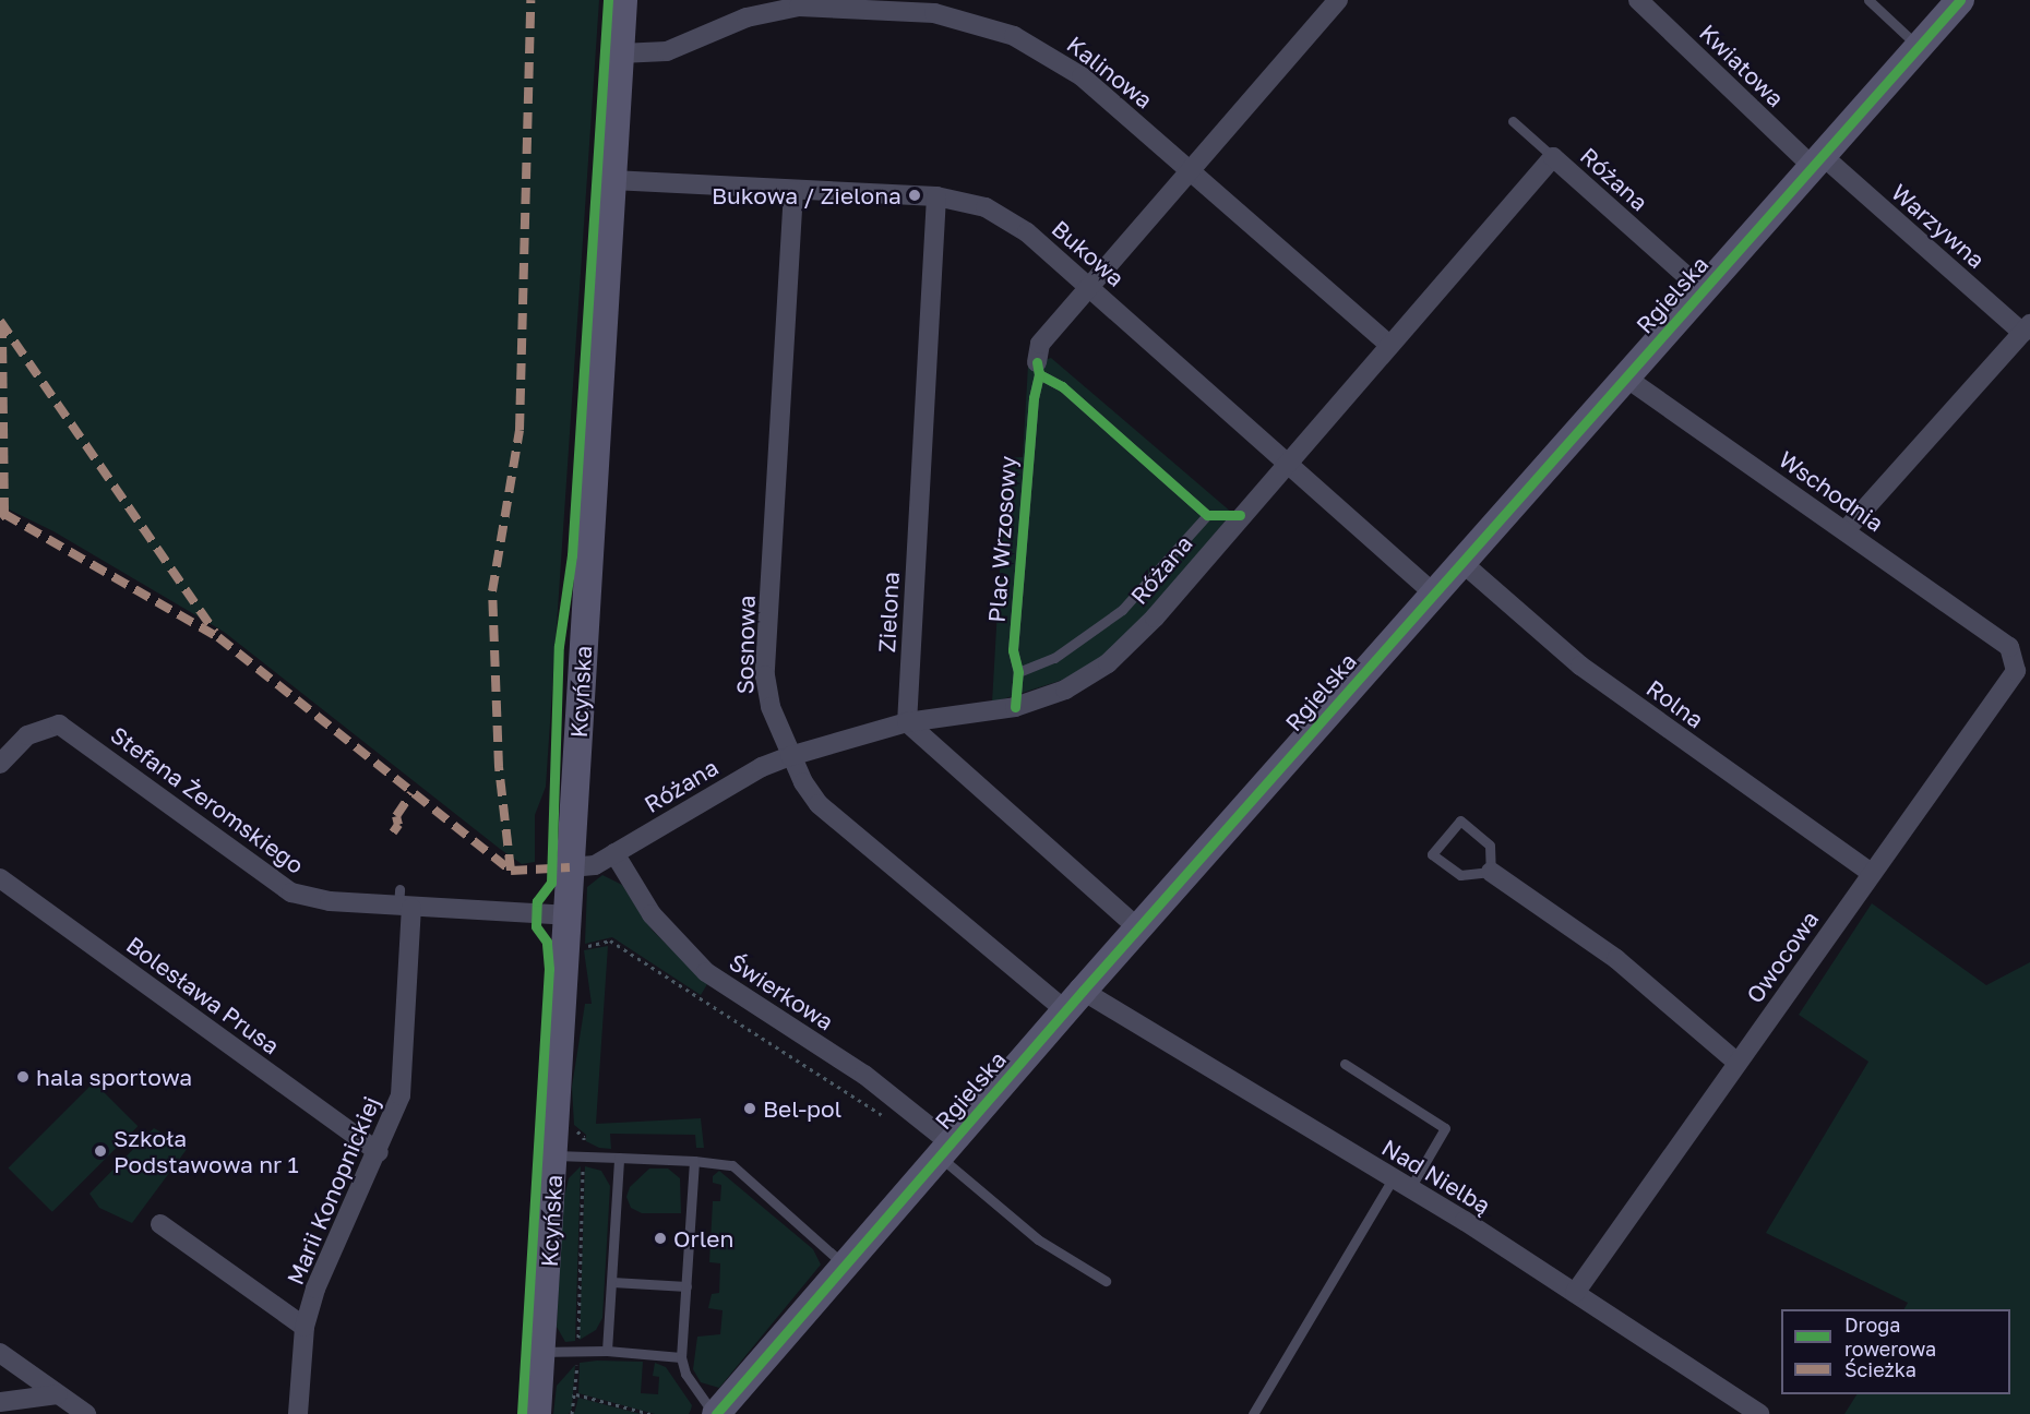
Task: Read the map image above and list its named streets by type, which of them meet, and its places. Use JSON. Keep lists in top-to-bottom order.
{
  "streets": {
    "street": [
      "Kwiatowa",
      "Kalinowa",
      "Różana",
      "Warzywna",
      "Bukowa",
      "Rgielska",
      "Wschodnia",
      "Zielona",
      "Sosnowa",
      "Kcyńska",
      "Rolna",
      "Stefana Żeromskiego",
      "Owocowa",
      "Świerkowa",
      "Bolesława Prusa",
      "Nad Nielbą",
      "Marii Konopnickiej"
    ],
    "lane": ["Plac Wrzosowy"]
  },
  "crossings": [
    ["Kwiatowa", "Warzywna"],
    ["Kwiatowa", "Rgielska"],
    ["Kalinowa", "Różana"],
    ["Kalinowa", "Kcyńska"],
    ["Różana", "Bukowa"],
    ["Różana", "Rgielska"],
    ["Różana", "Plac Wrzosowy"],
    ["Różana", "Zielona"],
    ["Różana", "Sosnowa"],
    ["Różana", "Kcyńska"],
    ["Różana", "Świerkowa"],
    ["Warzywna", "Rgielska"],
    ["Bukowa", "Rgielska"],
    ["Bukowa", "Zielona"],
    ["Bukowa", "Sosnowa"],
    ["Bukowa", "Kcyńska"],
    ["Rgielska", "Wschodnia"],
    ["Rgielska", "Sosnowa"],
    ["Rgielska", "Rolna"],
    ["Rgielska", "Świerkowa"],
    ["Rgielska", "Nad Nielbą"],
    ["Wschodnia", "Owocowa"],
    ["Sosnowa", "Nad Nielbą"],
    ["Kcyńska", "Stefana Żeromskiego"],
    ["Rolna", "Owocowa"],
    ["Stefana Żeromskiego", "Marii Konopnickiej"],
    ["Owocowa", "Nad Nielbą"],
    ["Bolesława Prusa", "Marii Konopnickiej"]
  ],
  "places": [
    "Bukowa / Zielona",
    "hala sportowa",
    "Bel-pol",
    "Szkoła Podstawowa nr 1",
    "Orlen"
  ],
  "legend": ["Droga rowerowa", "Ścieżka"]
}
